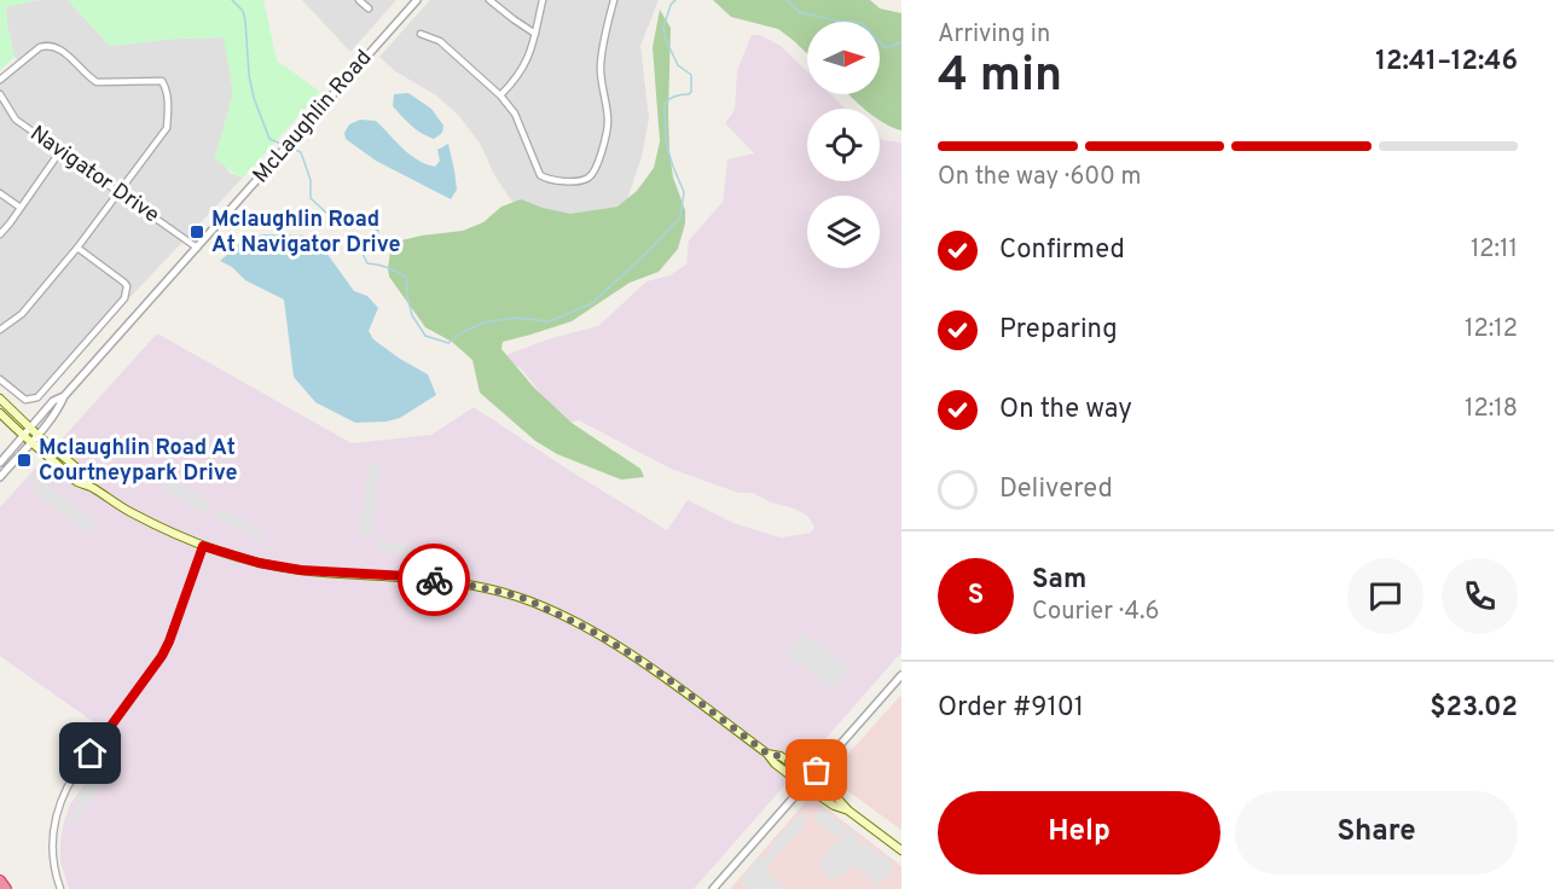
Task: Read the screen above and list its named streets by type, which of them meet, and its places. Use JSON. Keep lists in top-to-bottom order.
{
  "streets": {
    "street": ["McLaughlin Road", "Navigator Drive"]
  },
  "crossings": [
    ["McLaughlin Road", "Navigator Drive"]
  ],
  "places": {
    "transit": ["Mclaughlin Road At Navigator Drive", "Mclaughlin Road At Courtneypark Drive"]
  },
  "north": "right",
  "page": {
    "heading": ["4 min", "Arriving in", "12:41–12:46"],
    "panel": [
      "Sam",
      "Courier · 4.6",
      "Order #9101",
      "$23.02"
    ],
    "bar": "On the way · 600 m",
    "list": [
      ["Confirmed", "12:11"],
      ["Preparing", "12:12"],
      ["On the way", "12:18"],
      "Delivered"
    ],
    "round": "S",
    "buttons": ["Help", "Share"]
  }
}
